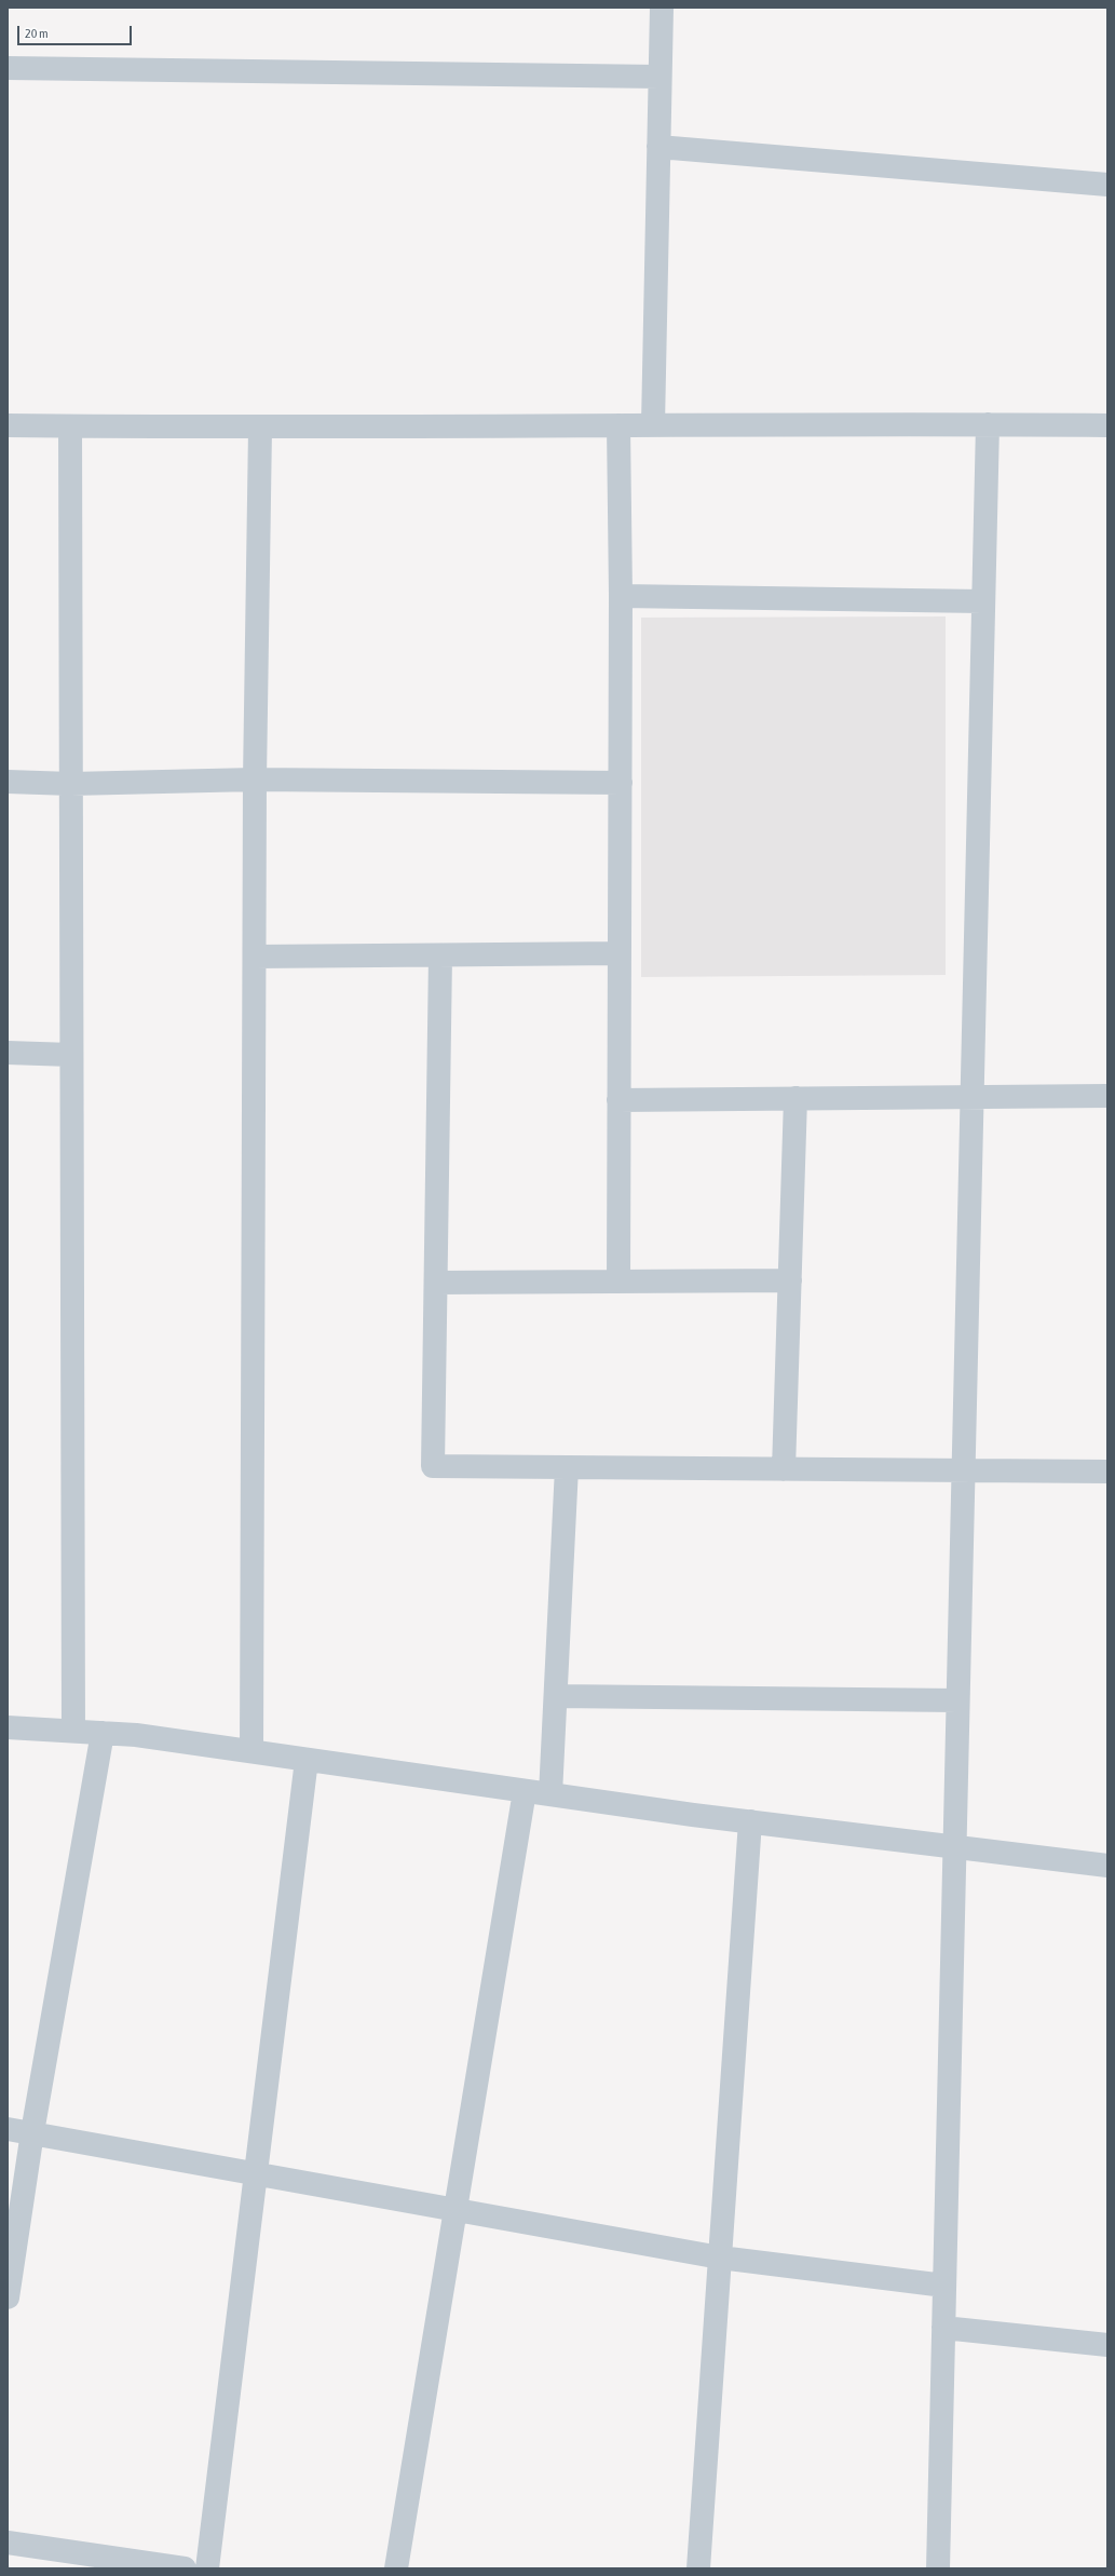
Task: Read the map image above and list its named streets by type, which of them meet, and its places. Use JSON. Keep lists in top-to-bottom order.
{
  "scale_bar": "20 m"
}
